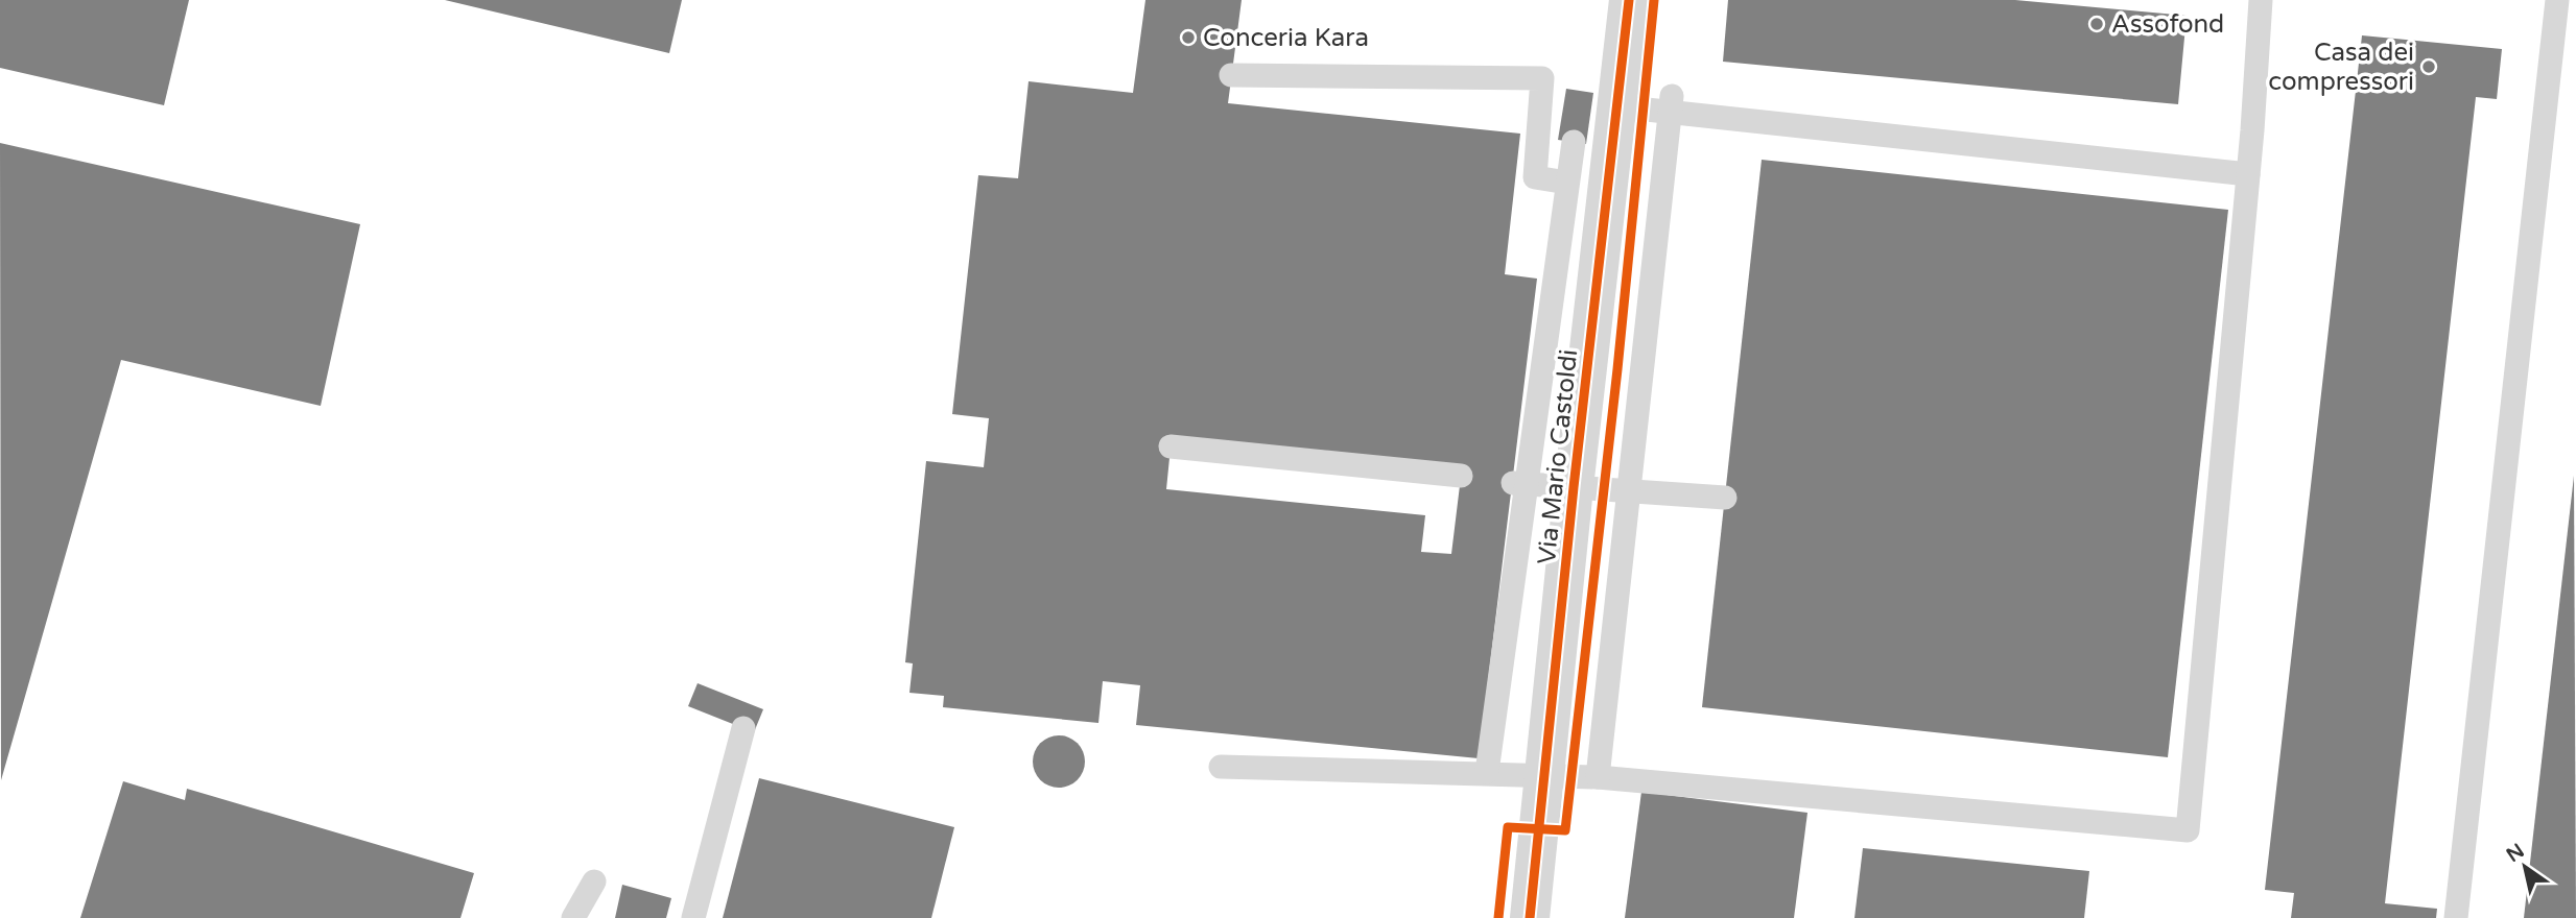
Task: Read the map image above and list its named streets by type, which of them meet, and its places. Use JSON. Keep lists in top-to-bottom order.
{
  "streets": {
    "street": ["Via Mario Castoldi"]
  },
  "places": ["Assofond", "Conceria Kara", "Casa dei compressori"],
  "north": "top left"
}
